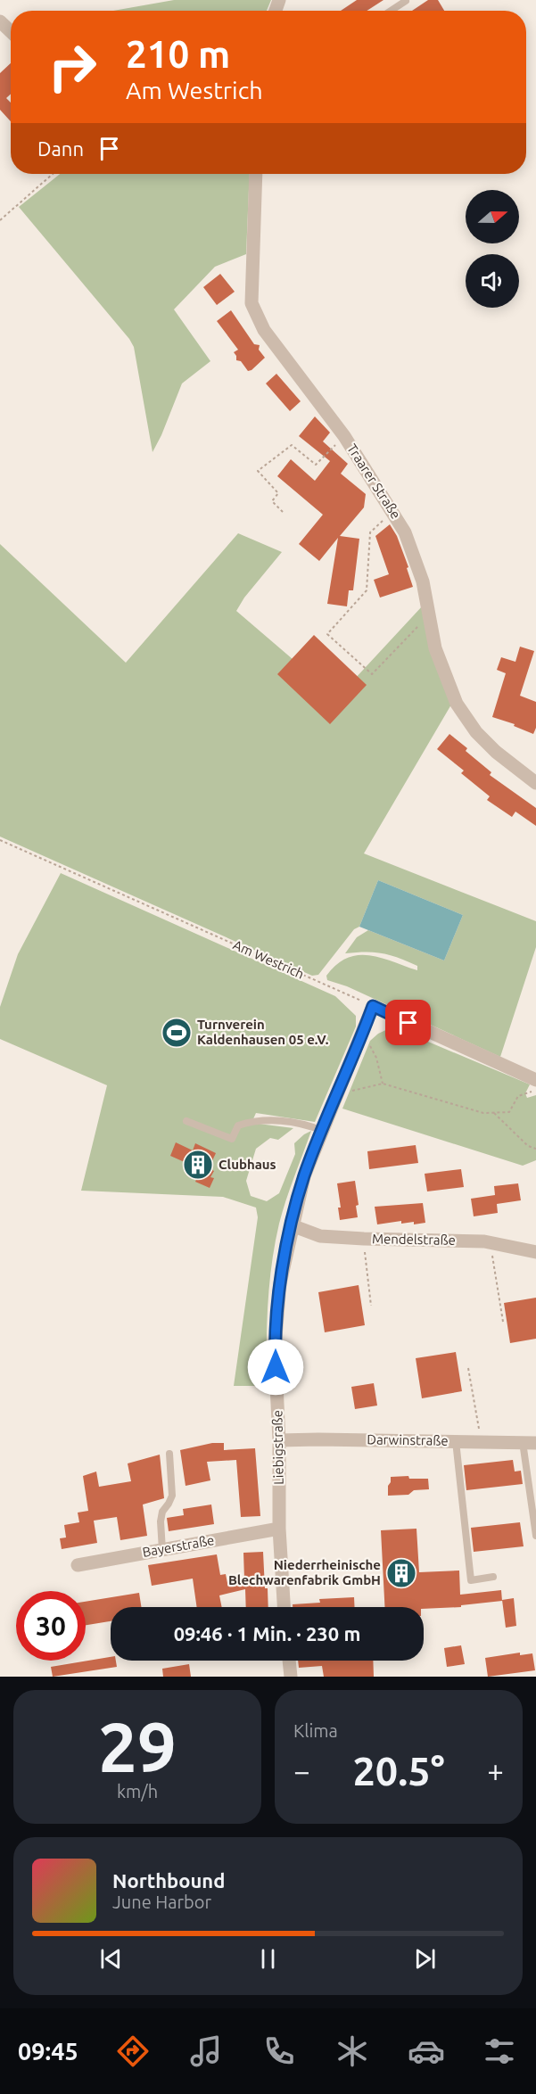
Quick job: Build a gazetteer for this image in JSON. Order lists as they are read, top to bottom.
{
  "streets": {
    "street": [
      "Traarer Straße",
      "Mendelstraße",
      "Darwinstraße",
      "Liebigstraße",
      "Bayerstraße"
    ],
    "path": ["Am Westrich"]
  },
  "crossings": [
    ["Am Westrich", "Liebigstraße"],
    ["Mendelstraße", "Liebigstraße"],
    ["Darwinstraße", "Liebigstraße"],
    ["Liebigstraße", "Bayerstraße"]
  ],
  "places": {
    "sports": ["Turnverein Kaldenhausen 05 e.V."],
    "building": ["Clubhaus", "Niederrheinische Blechwarenfabrik GmbH"]
  },
  "north": "right",
  "page": {
    "turn": ["210 m", "Am Westrich"],
    "then": "Dann",
    "limit": "30",
    "trip": "09:46 · 1 Min. · 230 m",
    "tile": [
      ["29", "km/h"],
      "Klima"
    ],
    "heat": ["−", "20.5°", "+"],
    "song": ["Northbound", "June Harbor"],
    "tabs": "09:45"
  }
}
